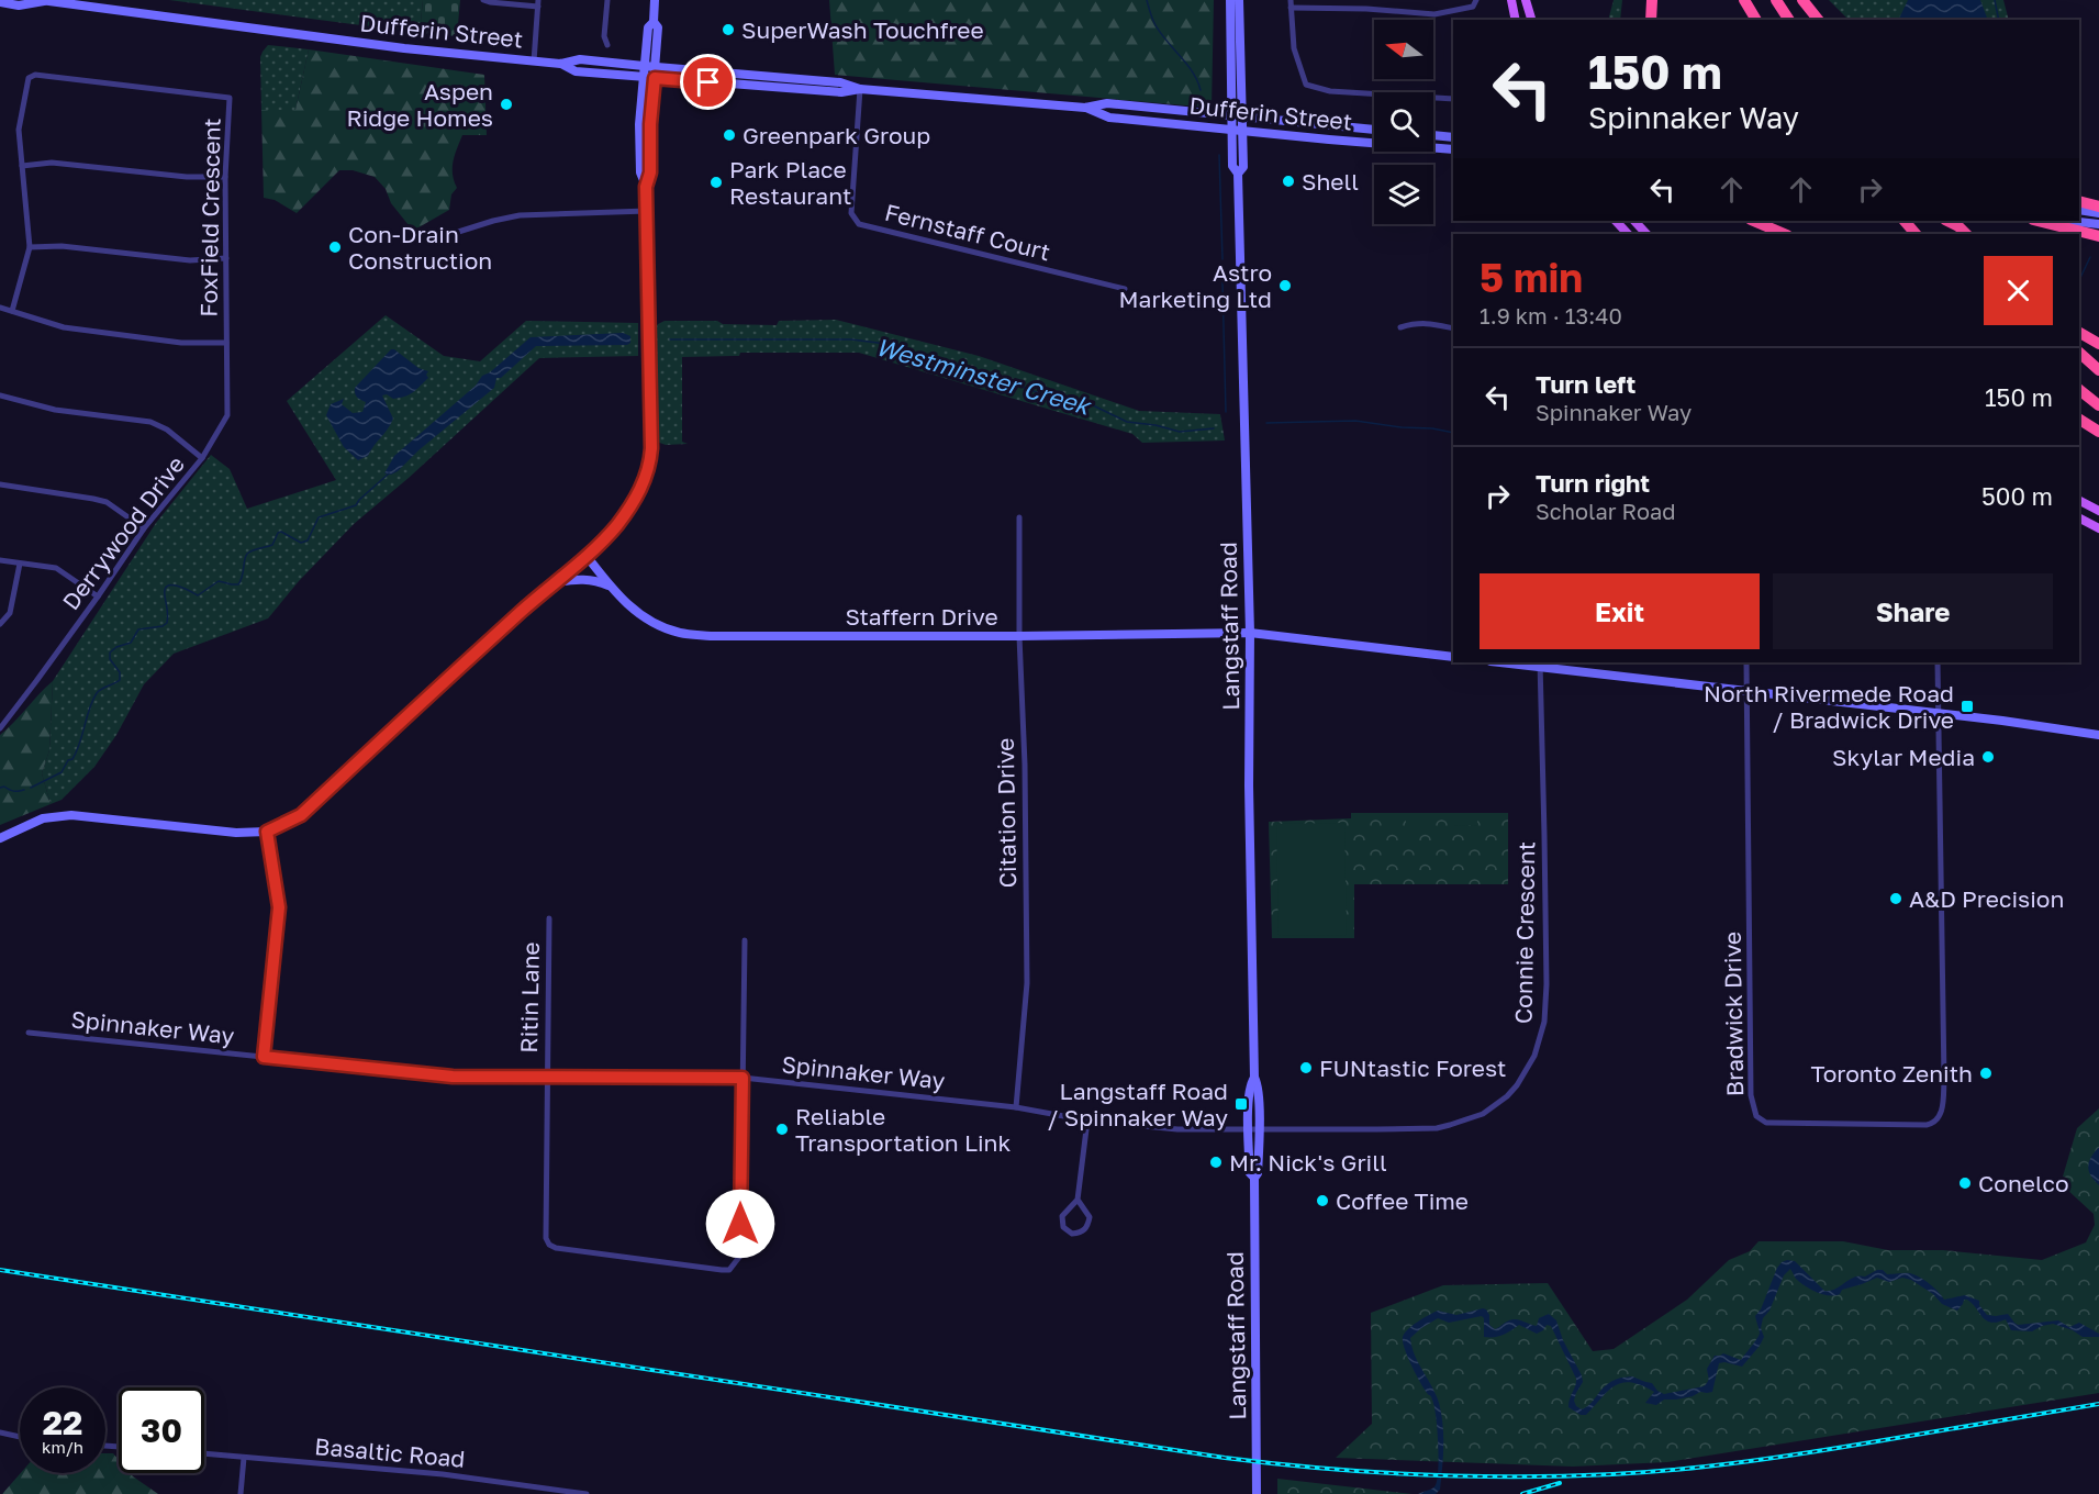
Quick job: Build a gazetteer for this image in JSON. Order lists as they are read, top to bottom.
{
  "streets": {
    "main road": ["Dufferin Street", "Staffern Drive", "Langstaff Road"],
    "street": [
      "FoxField Crescent",
      "Fernstaff Court",
      "Derrywood Drive",
      "Citation Drive",
      "Connie Crescent",
      "Ritin Lane",
      "Bradwick Drive",
      "Spinnaker Way",
      "Basaltic Road"
    ]
  },
  "crossings": [
    ["Dufferin Street", "Fernstaff Court"],
    ["Dufferin Street", "Langstaff Road"],
    ["FoxField Crescent", "Derrywood Drive"],
    ["Staffern Drive", "Langstaff Road"],
    ["Staffern Drive", "Citation Drive"],
    ["Langstaff Road", "Connie Crescent"],
    ["Langstaff Road", "Spinnaker Way"],
    ["Citation Drive", "Spinnaker Way"],
    ["Connie Crescent", "Spinnaker Way"],
    ["Ritin Lane", "Spinnaker Way"]
  ],
  "water": ["Westminster Creek"],
  "places": {
    "other": [
      "SuperWash Touchfree",
      "Aspen Ridge Homes",
      "Greenpark Group",
      "Shell",
      "Park Place Restaurant",
      "Con-Drain Construction",
      "Astro Marketing Ltd",
      "Skylar Media",
      "A&D Precision",
      "FUNtastic Forest",
      "Toronto Zenith",
      "Reliable Transportation Link",
      "Mr. Nick's Grill",
      "Conelco",
      "Coffee Time"
    ],
    "transit": ["North Rivermede Road / Bradwick Drive", "Langstaff Road / Spinnaker Way"]
  },
  "north": "left",
  "page": {
    "turn": ["150 m", "Spinnaker Way"],
    "heading": ["5 min", "1.9 km · 13:40"],
    "list": [
      {
        "name": "Turn left",
        "note": "Spinnaker Way",
        "value": "150 m"
      },
      {
        "name": "Turn right",
        "note": "Scholar Road",
        "value": "500 m"
      }
    ],
    "buttons": ["Exit", "Share"],
    "speed": "22 km/h",
    "limit": "30"
  }
}
